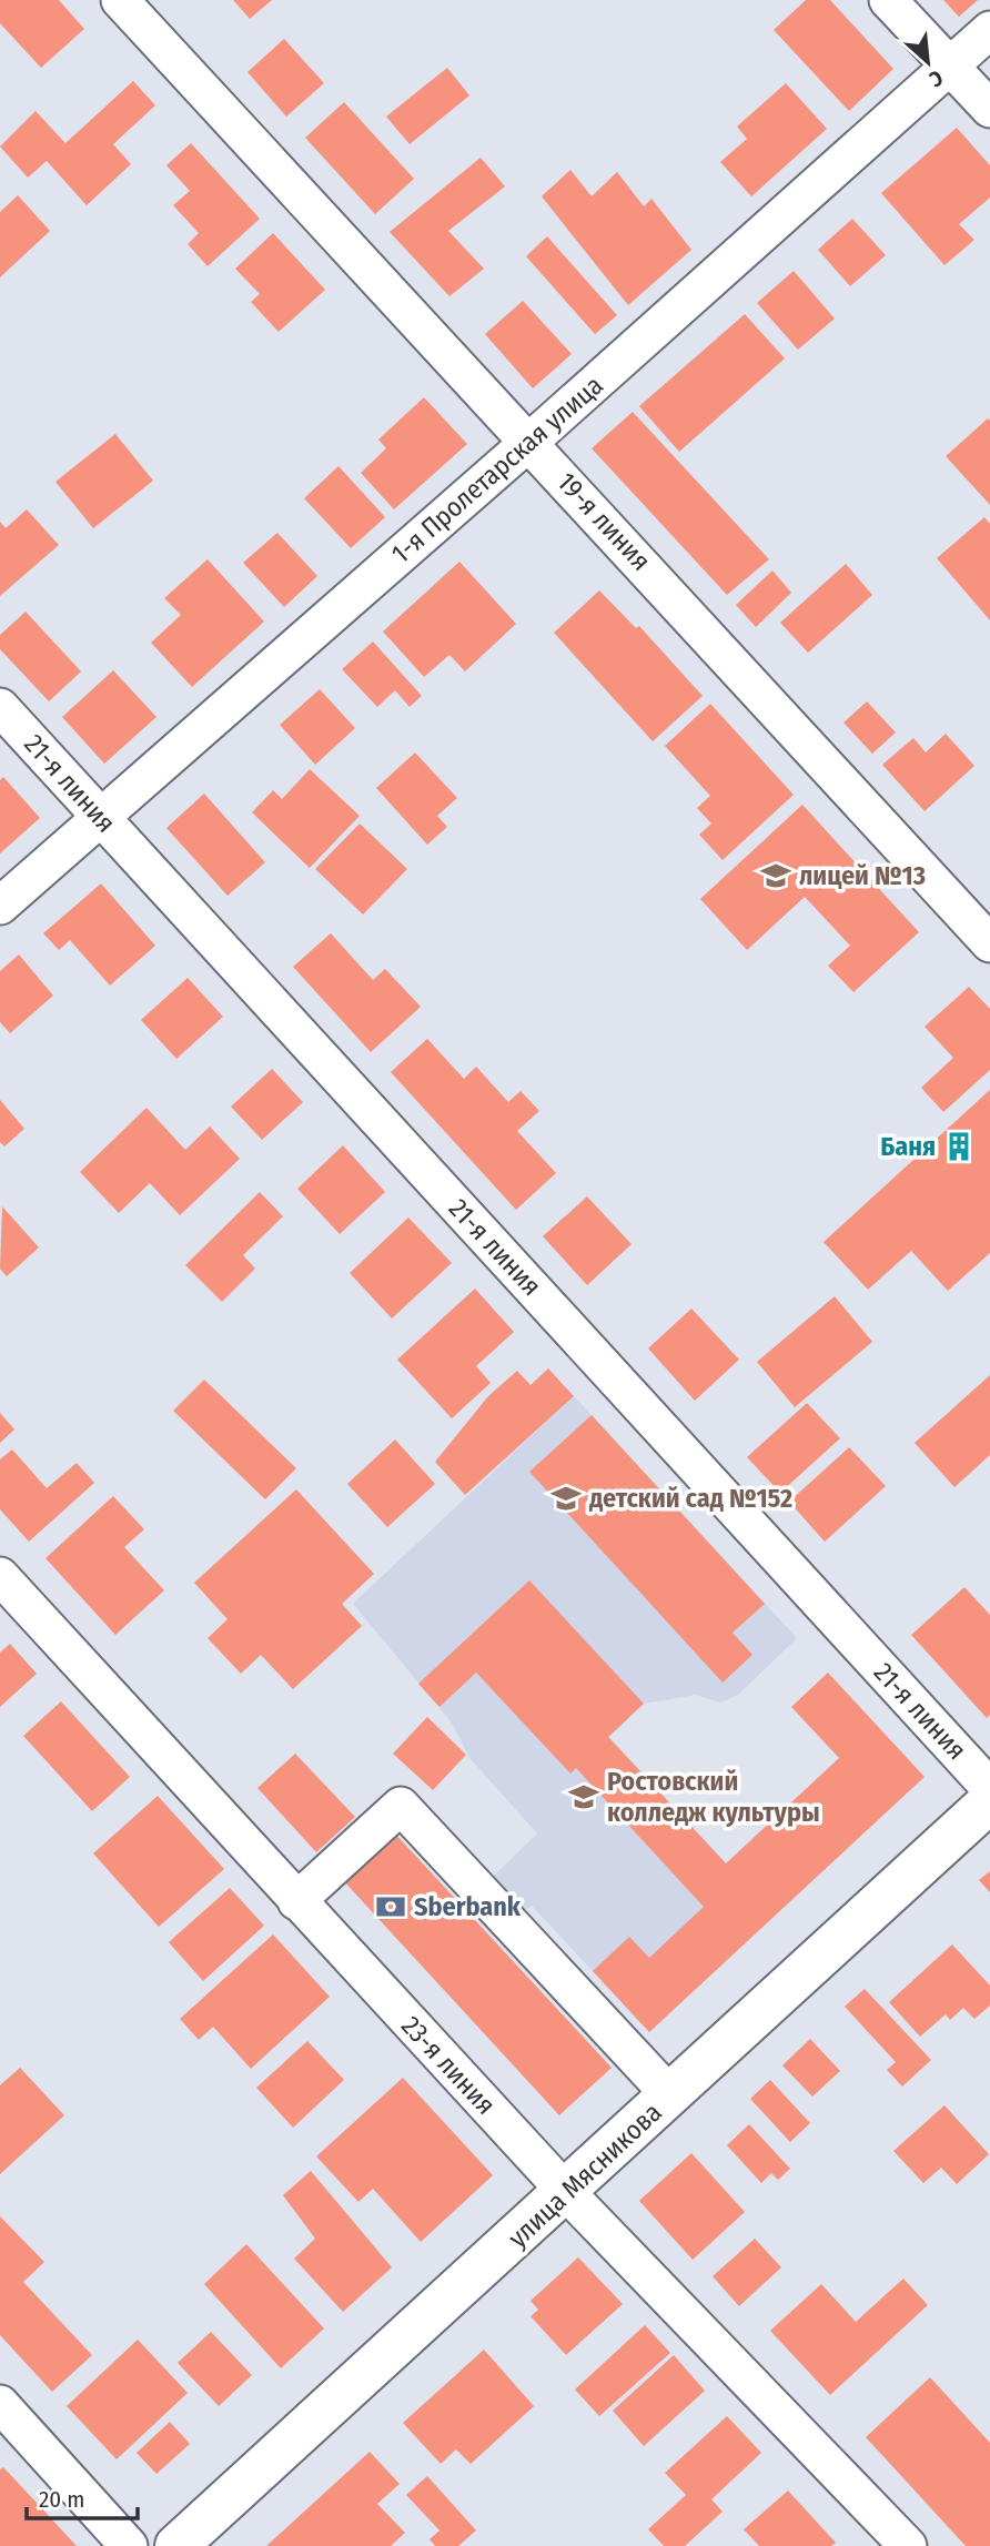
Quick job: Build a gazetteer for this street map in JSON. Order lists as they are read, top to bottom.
{
  "streets": {
    "main road": ["улица Мясникова"],
    "street": [
      "1-я Пролетарская улица",
      "19-я линия",
      "21-я линия",
      "23-я линия"
    ]
  },
  "crossings": [
    ["1-я Пролетарская улица", "19-я линия"],
    ["1-я Пролетарская улица", "21-я линия"],
    ["23-я линия", "улица Мясникова"]
  ],
  "places": {
    "school or university": ["лицей №13", "детский сад №152", "Ростовский колледж культуры"],
    "building": ["Баня"],
    "bank": ["Sberbank"]
  },
  "scale_bar": "20 m",
  "north": "bottom right"
}
